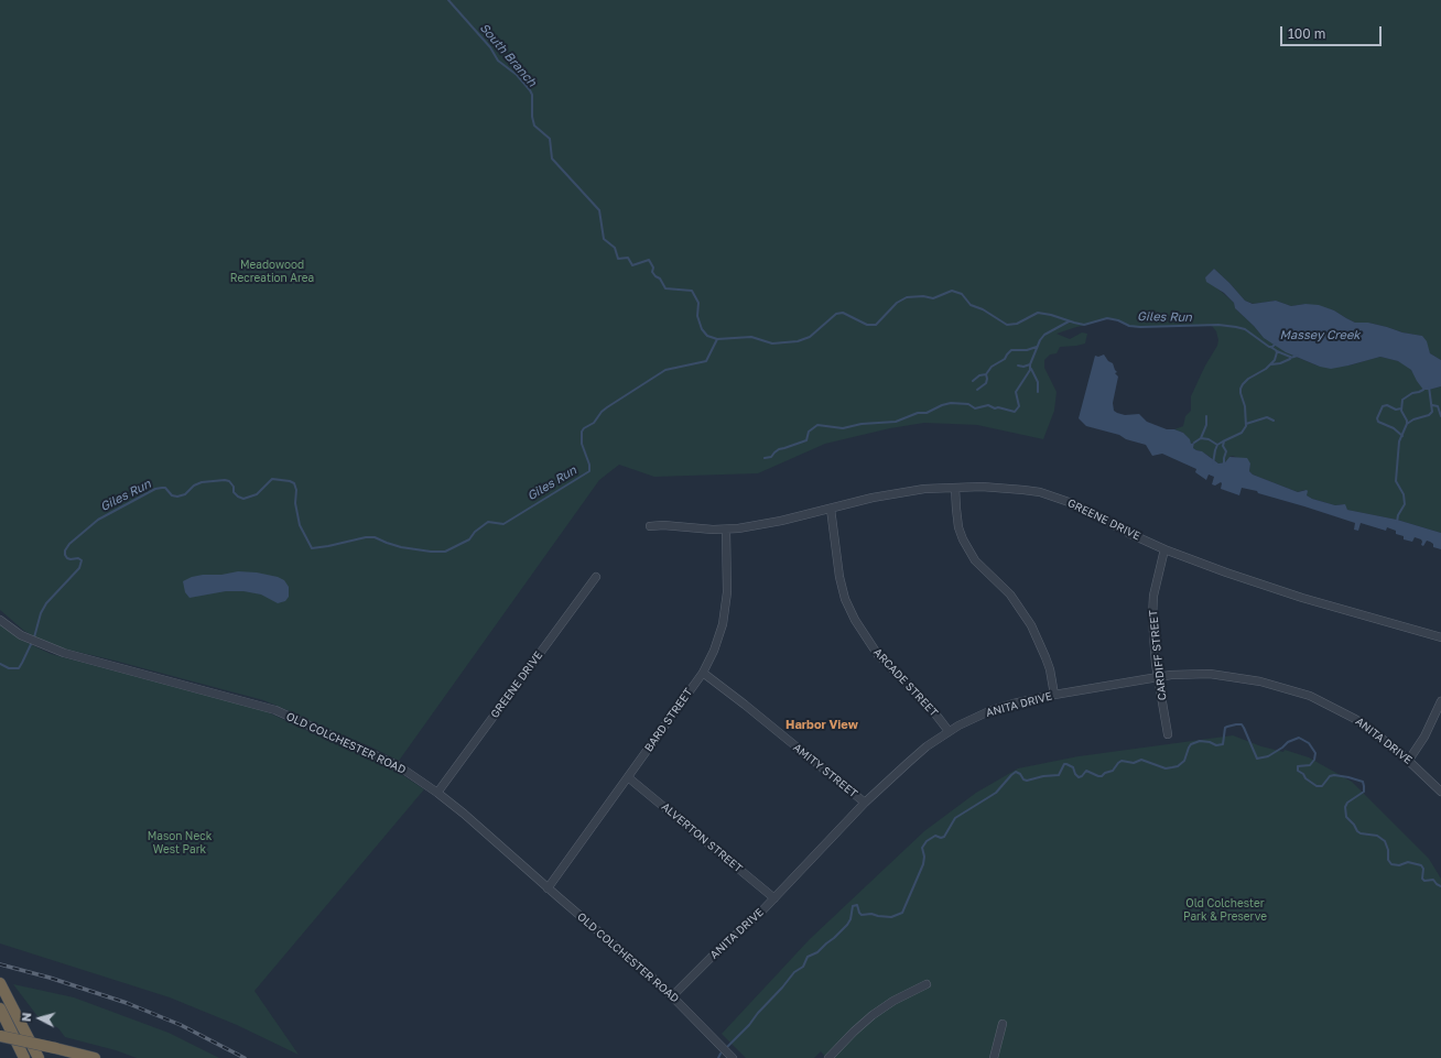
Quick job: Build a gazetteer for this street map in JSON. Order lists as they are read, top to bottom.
{
  "streets": {
    "street": [
      "GREENE DRIVE",
      "CARDIFF STREET",
      "ARCADE STREET",
      "ANITA DRIVE",
      "BARD STREET",
      "OLD COLCHESTER ROAD",
      "AMITY STREET",
      "ALVERTON STREET"
    ]
  },
  "crossings": [
    ["GREENE DRIVE", "CARDIFF STREET"],
    ["GREENE DRIVE", "ARCADE STREET"],
    ["GREENE DRIVE", "BARD STREET"],
    ["GREENE DRIVE", "OLD COLCHESTER ROAD"],
    ["CARDIFF STREET", "ANITA DRIVE"],
    ["ARCADE STREET", "ANITA DRIVE"],
    ["ANITA DRIVE", "OLD COLCHESTER ROAD"],
    ["ANITA DRIVE", "AMITY STREET"],
    ["ANITA DRIVE", "ALVERTON STREET"],
    ["BARD STREET", "OLD COLCHESTER ROAD"],
    ["BARD STREET", "AMITY STREET"],
    ["BARD STREET", "ALVERTON STREET"]
  ],
  "districts": ["Harbor View"],
  "water": ["South Branch", "Giles Run", "Massey Creek"],
  "parks": ["Meadowood Recreation Area", "Mason Neck West Park", "Old Colchester Park & Preserve"],
  "scale_bar": "100 m",
  "north": "left"
}
